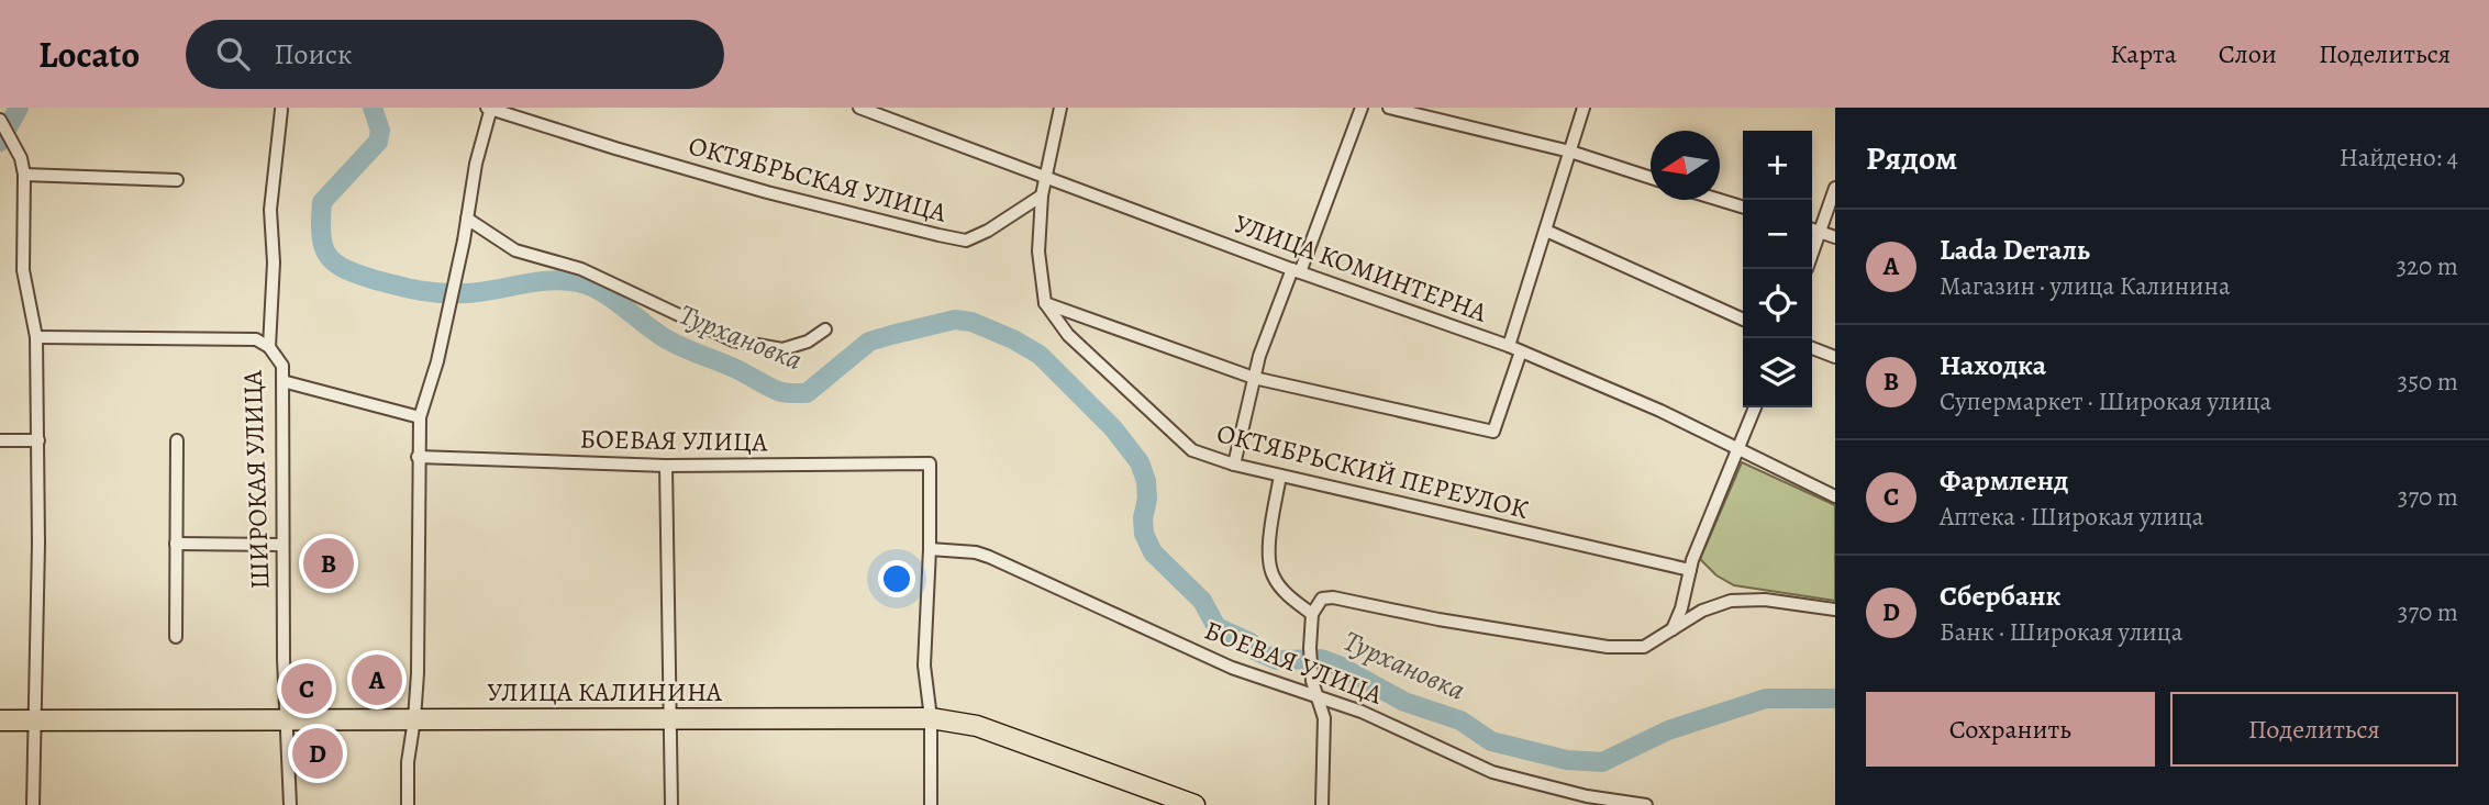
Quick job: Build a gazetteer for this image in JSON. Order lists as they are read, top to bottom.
{
  "streets": {
    "main road": ["УЛИЦА КАЛИНИНА"],
    "street": [
      "ОКТЯБРЬСКАЯ УЛИЦА",
      "УЛИЦА КОМИНТЕРНА",
      "БОЕВАЯ УЛИЦА",
      "ОКТЯБРЬСКИЙ ПЕРЕУЛОК",
      "ШИРОКАЯ УЛИЦА"
    ]
  },
  "crossings": [
    ["ОКТЯБРЬСКАЯ УЛИЦА", "ОКТЯБРЬСКИЙ ПЕРЕУЛОК"],
    ["УЛИЦА КОМИНТЕРНА", "ОКТЯБРЬСКИЙ ПЕРЕУЛОК"],
    ["ШИРОКАЯ УЛИЦА", "УЛИЦА КАЛИНИНА"]
  ],
  "water": ["Турхановка"],
  "north": "left",
  "page": {
    "header": "Locato",
    "search": "Поиск",
    "nav": ["Карта", "Слои", "Поделиться"],
    "heading": ["Рядом", "Найдено: 4"],
    "map_buttons": ["+", "−"],
    "list": [
      {
        "mark": "A",
        "name": "Lada Dеталь",
        "note": "Магазин · улица Калинина",
        "value": "320 m"
      },
      {
        "mark": "B",
        "name": "Находка",
        "note": "Супермаркет · Широкая улица",
        "value": "350 m"
      },
      {
        "mark": "C",
        "name": "Фармленд",
        "note": "Аптека · Широкая улица",
        "value": "370 m"
      },
      {
        "mark": "D",
        "name": "Сбербанк",
        "note": "Банк · Широкая улица",
        "value": "370 m"
      }
    ],
    "pins": [
      "B",
      "A",
      "C",
      "D"
    ],
    "buttons": ["Сохранить", "Поделиться"]
  }
}
